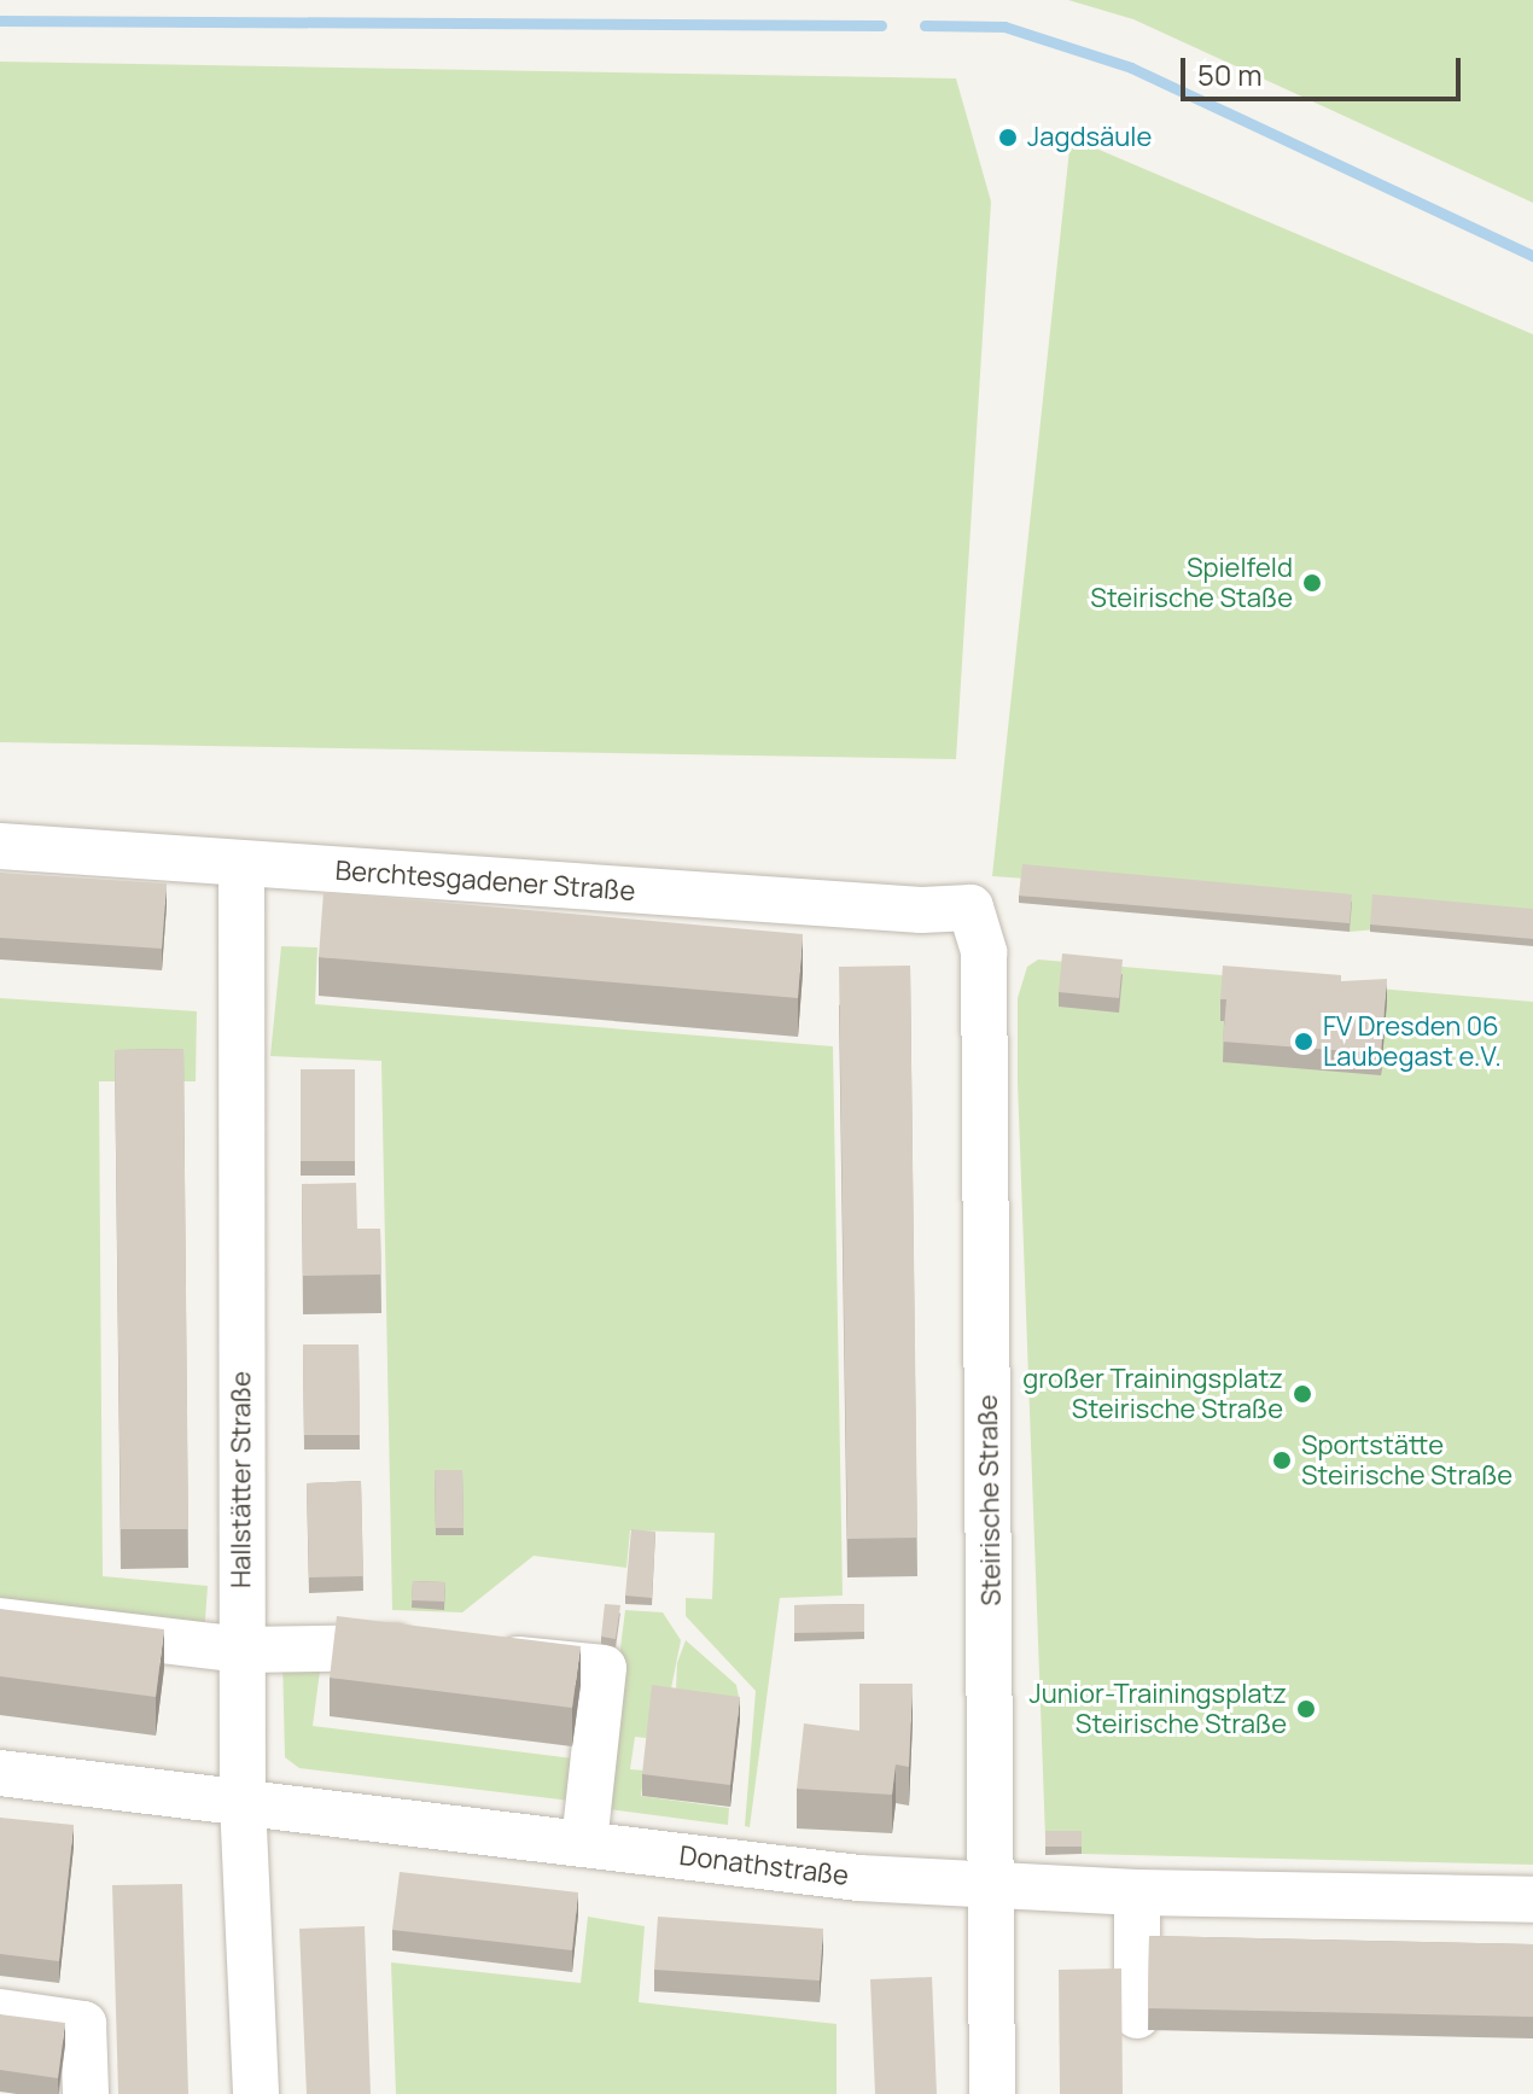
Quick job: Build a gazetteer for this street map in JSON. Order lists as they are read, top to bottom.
{
  "streets": {
    "street": [
      "Berchtesgadener Straße",
      "Hallstätter Straße",
      "Steirische Straße",
      "Donathstraße"
    ]
  },
  "crossings": [
    ["Berchtesgadener Straße", "Hallstätter Straße"],
    ["Berchtesgadener Straße", "Steirische Straße"],
    ["Hallstätter Straße", "Donathstraße"],
    ["Steirische Straße", "Donathstraße"]
  ],
  "places": [
    "Jagdsäule",
    "Spielfeld Steirische Staße",
    "FV Dresden 06 Laubegast e.V.",
    "großer Trainingsplatz Steirische Straße",
    "Sportstätte Steirische Straße",
    "Junior-Trainingsplatz Steirische Straße"
  ],
  "scale_bar": "50 m"
}
